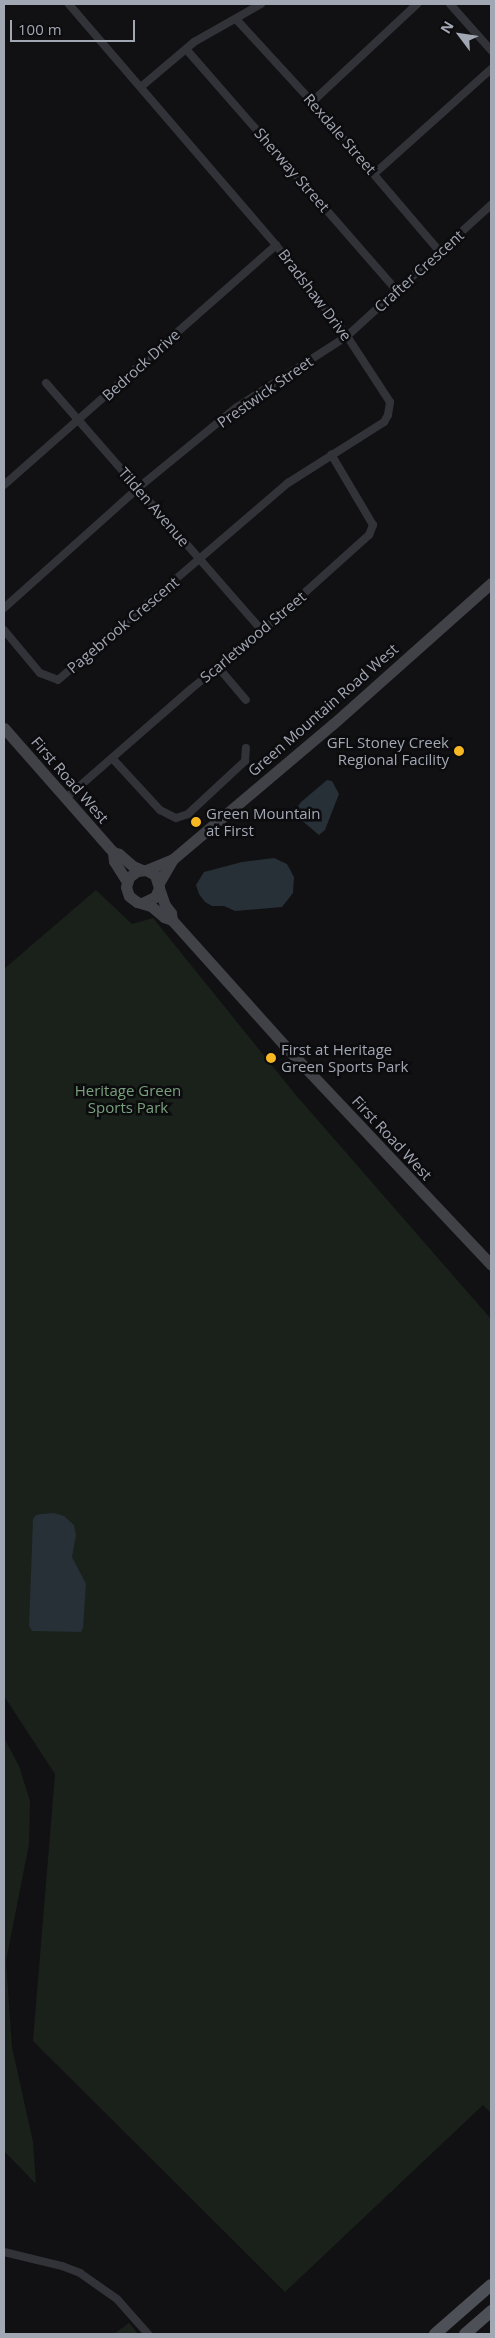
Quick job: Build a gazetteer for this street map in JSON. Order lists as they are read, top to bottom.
{
  "streets": {
    "street": [
      "Rexdale Street",
      "Sherway Street",
      "Crafter Crescent",
      "Bradshaw Drive",
      "Bedrock Drive",
      "Prestwick Street",
      "Tilden Avenue",
      "Pagebrook Crescent",
      "Scarletwood Street",
      "Green Mountain Road West",
      "First Road West"
    ]
  },
  "crossings": [
    ["Rexdale Street", "Crafter Crescent"],
    ["Sherway Street", "Crafter Crescent"],
    ["Crafter Crescent", "Bradshaw Drive"],
    ["Crafter Crescent", "Prestwick Street"],
    ["Bradshaw Drive", "Bedrock Drive"],
    ["Bradshaw Drive", "Prestwick Street"],
    ["Bradshaw Drive", "Tilden Avenue"],
    ["Bradshaw Drive", "Pagebrook Crescent"],
    ["Bradshaw Drive", "Scarletwood Street"],
    ["Bedrock Drive", "Tilden Avenue"],
    ["Prestwick Street", "Tilden Avenue"],
    ["Tilden Avenue", "Pagebrook Crescent"],
    ["Tilden Avenue", "Scarletwood Street"],
    ["Scarletwood Street", "First Road West"],
    ["Green Mountain Road West", "First Road West"]
  ],
  "parks": ["Heritage Green Sports Park"],
  "places": ["GFL Stoney Creek Regional Facility", "Green Mountain at First", "First at Heritage Green Sports Park"],
  "scale_bar": "100 m",
  "north": "top left"
}
